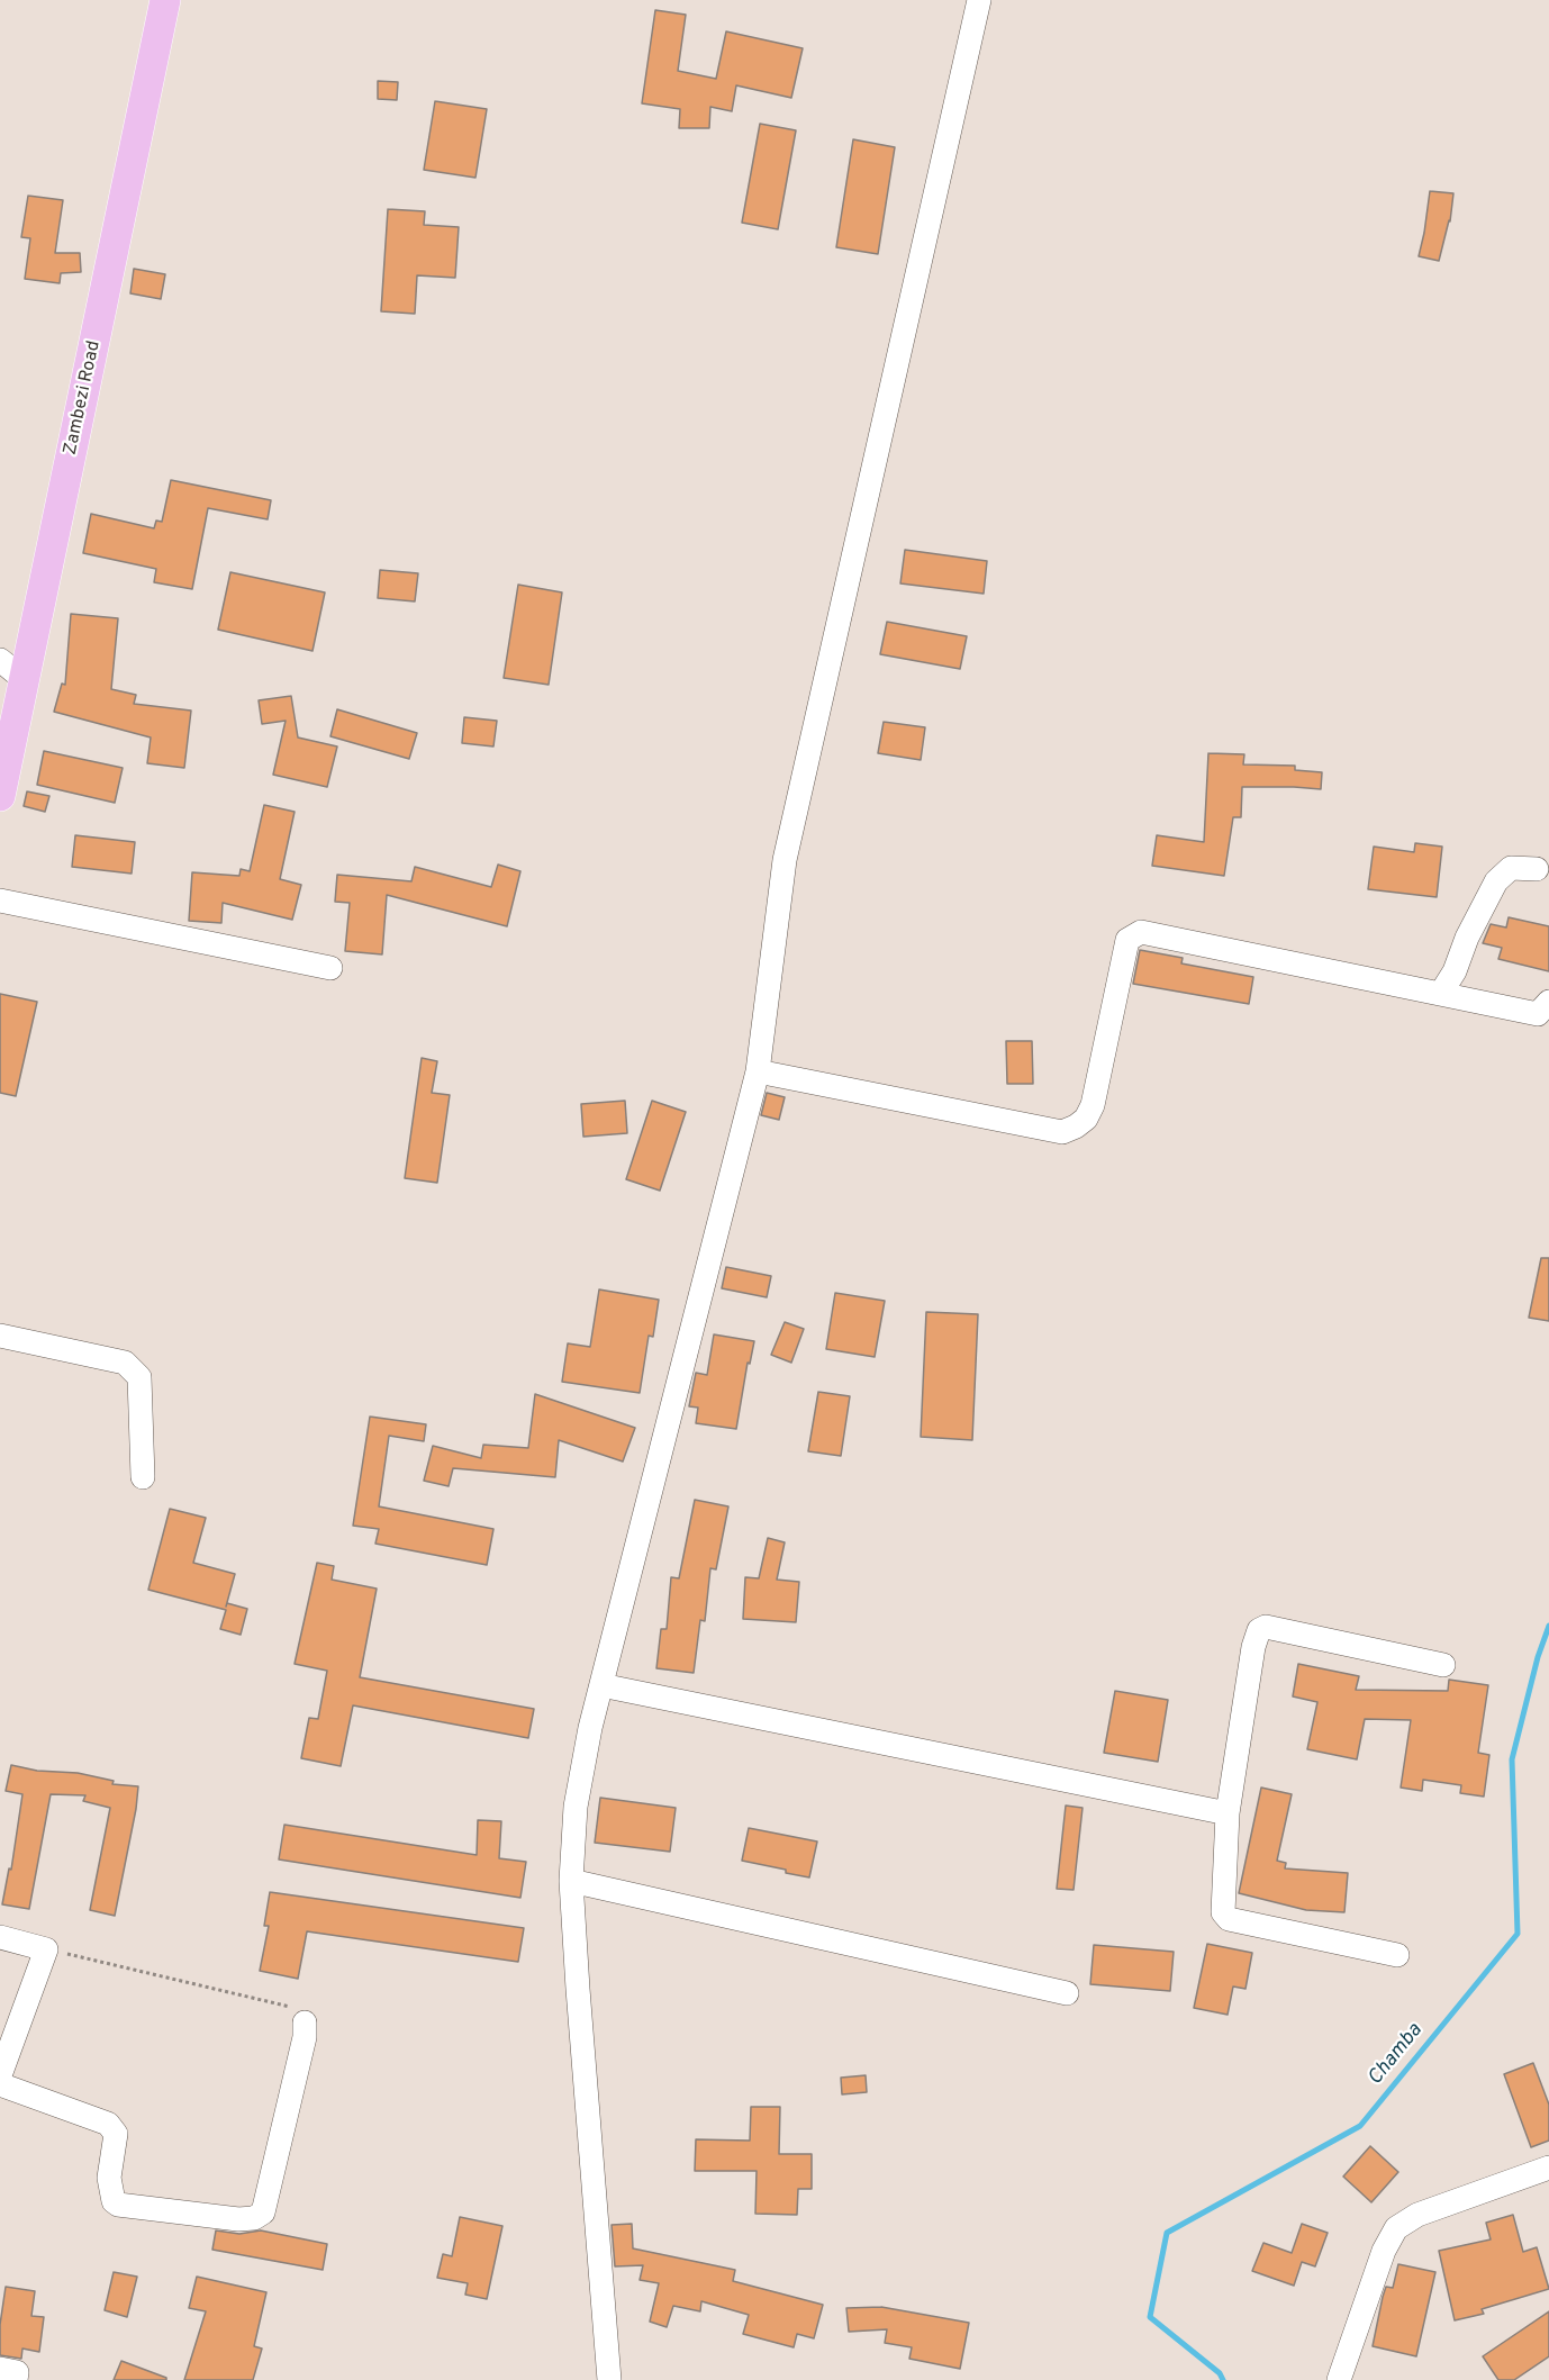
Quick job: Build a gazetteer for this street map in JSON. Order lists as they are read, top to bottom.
{
  "streets": {
    "main road": ["Zambezi Road"]
  },
  "water": ["Chamba"]
}
